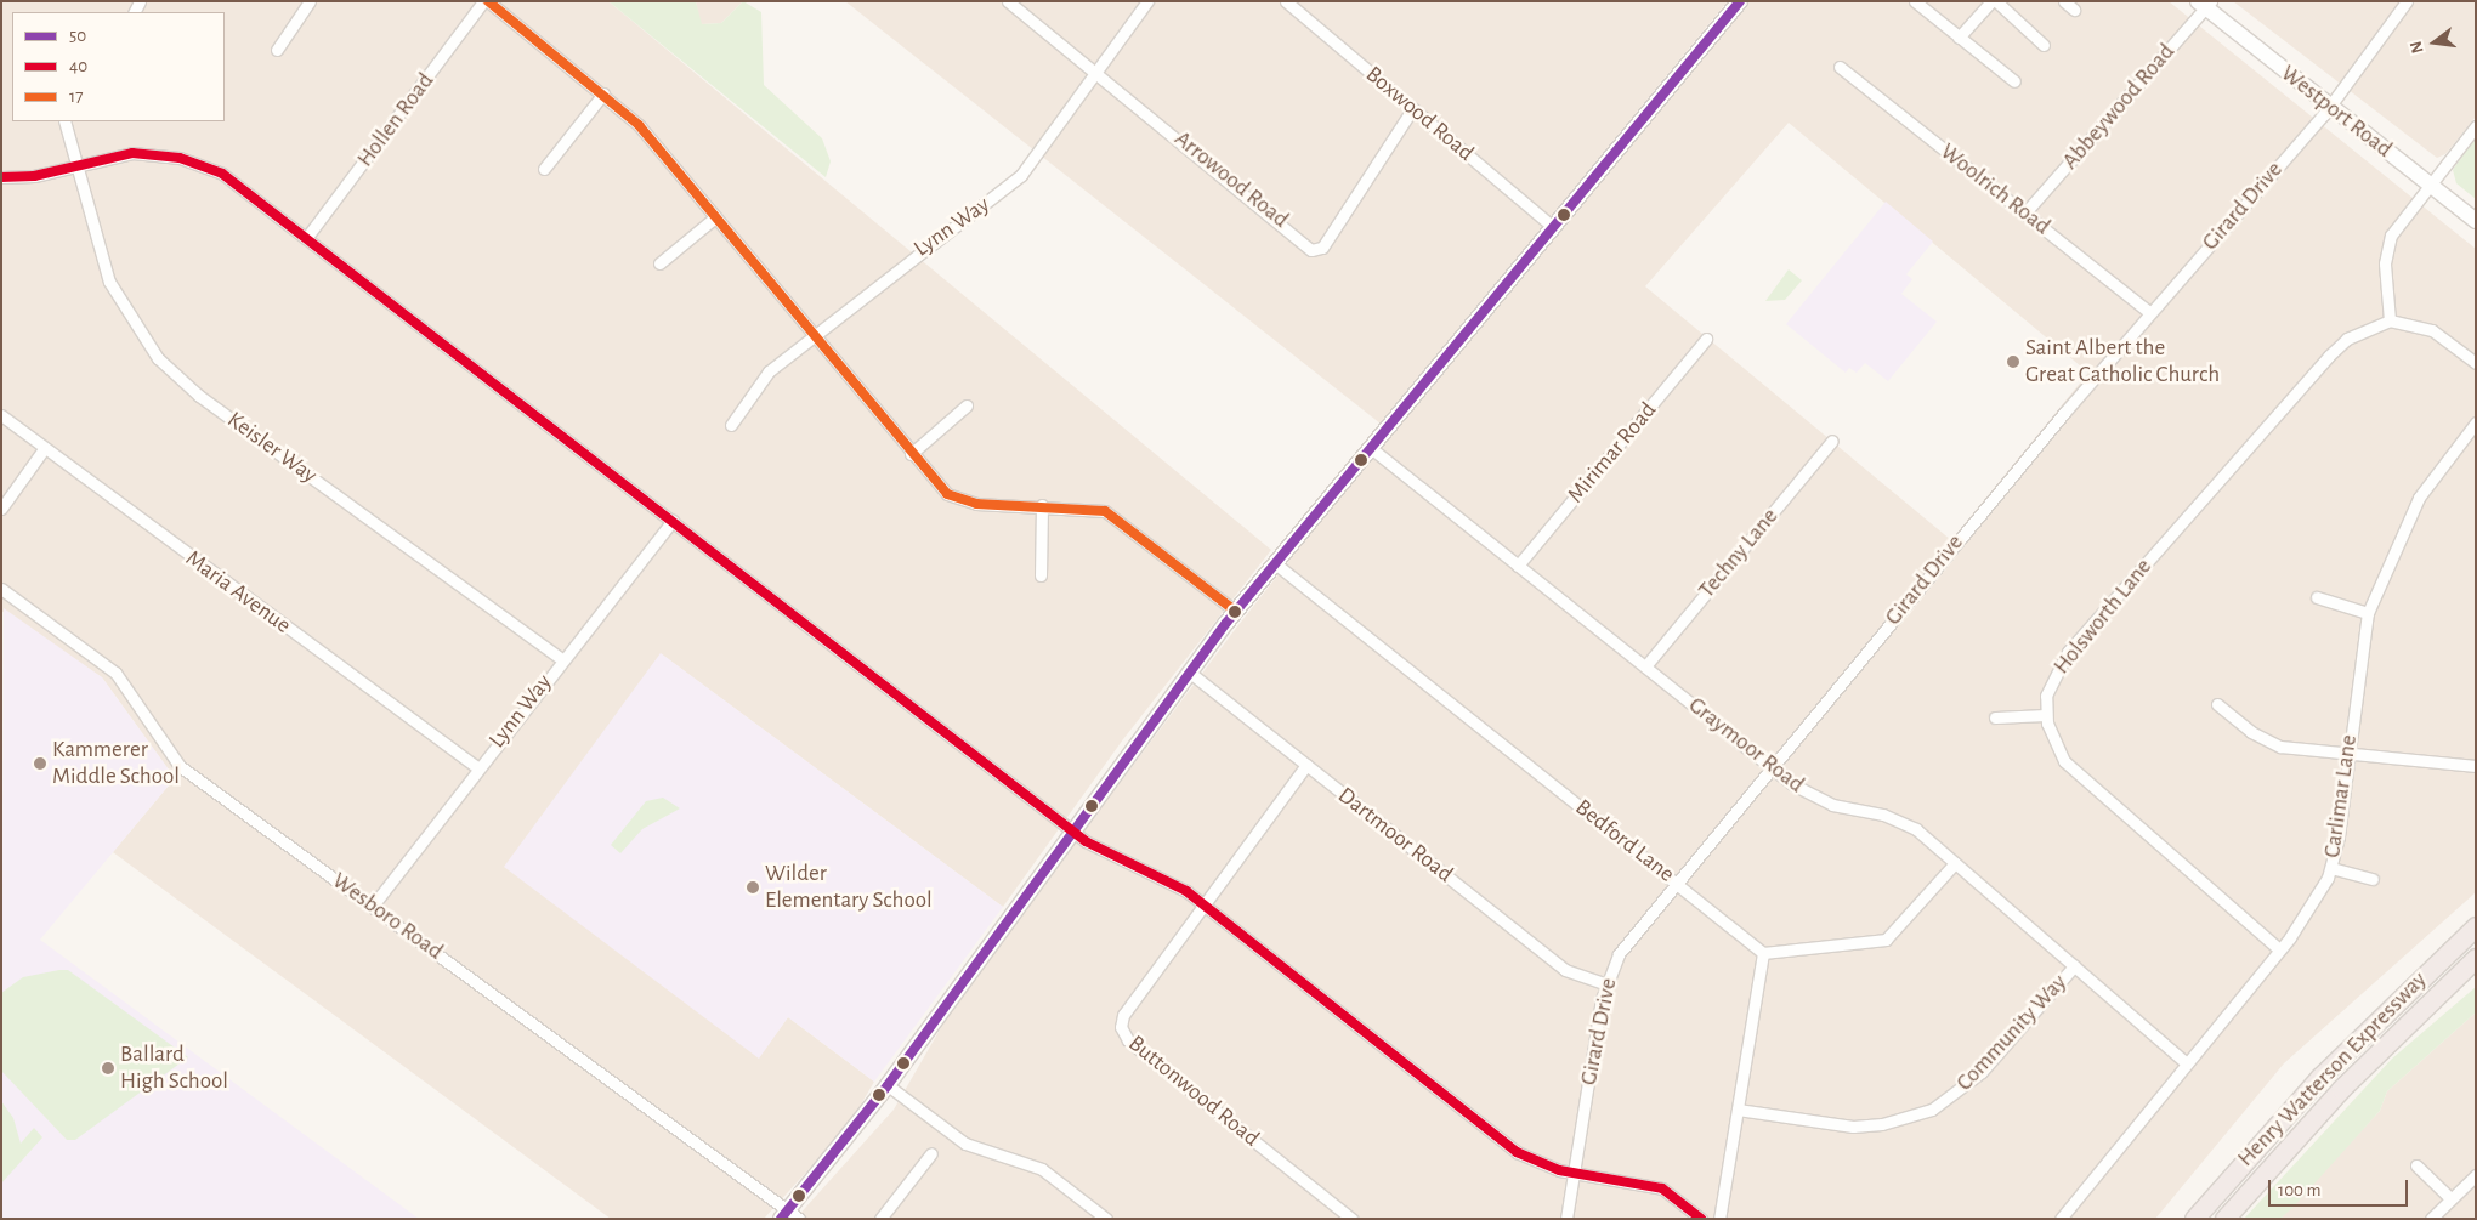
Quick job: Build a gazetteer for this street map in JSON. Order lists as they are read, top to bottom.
{
  "streets": {
    "highway": ["Henry Watterson Expressway"],
    "main road": ["Westport Road"],
    "street": [
      "Abbeywood Road",
      "Boxwood Road",
      "Hollen Road",
      "Arrowood Road",
      "Woolrich Road",
      "Girard Drive",
      "Lynn Way",
      "Keisler Way",
      "Mirimar Road",
      "Techny Lane",
      "Maria Avenue",
      "Holsworth Lane",
      "Graymoor Road",
      "Carlimar Lane",
      "Dartmoor Road",
      "Bedford Lane",
      "Wesboro Road",
      "Community Way",
      "Buttonwood Road"
    ]
  },
  "crossings": [
    ["Abbeywood Road", "Westport Road"],
    ["Abbeywood Road", "Woolrich Road"],
    ["Westport Road", "Girard Drive"],
    ["Boxwood Road", "Arrowood Road"],
    ["Arrowood Road", "Lynn Way"],
    ["Woolrich Road", "Girard Drive"],
    ["Girard Drive", "Graymoor Road"],
    ["Girard Drive", "Dartmoor Road"],
    ["Girard Drive", "Bedford Lane"],
    ["Lynn Way", "Keisler Way"],
    ["Lynn Way", "Maria Avenue"],
    ["Lynn Way", "Wesboro Road"],
    ["Mirimar Road", "Graymoor Road"],
    ["Techny Lane", "Graymoor Road"],
    ["Graymoor Road", "Carlimar Lane"],
    ["Graymoor Road", "Community Way"],
    ["Dartmoor Road", "Buttonwood Road"]
  ],
  "places": [
    "Saint Albert the Great Catholic Church",
    "Kammerer Middle School",
    "Wilder Elementary School",
    "Ballard High School"
  ],
  "lines": ["transit line 50", "transit line 17", "transit line 40"],
  "legend": ["50", "40", "17"],
  "scale_bar": "100 m",
  "north": "left"
}
